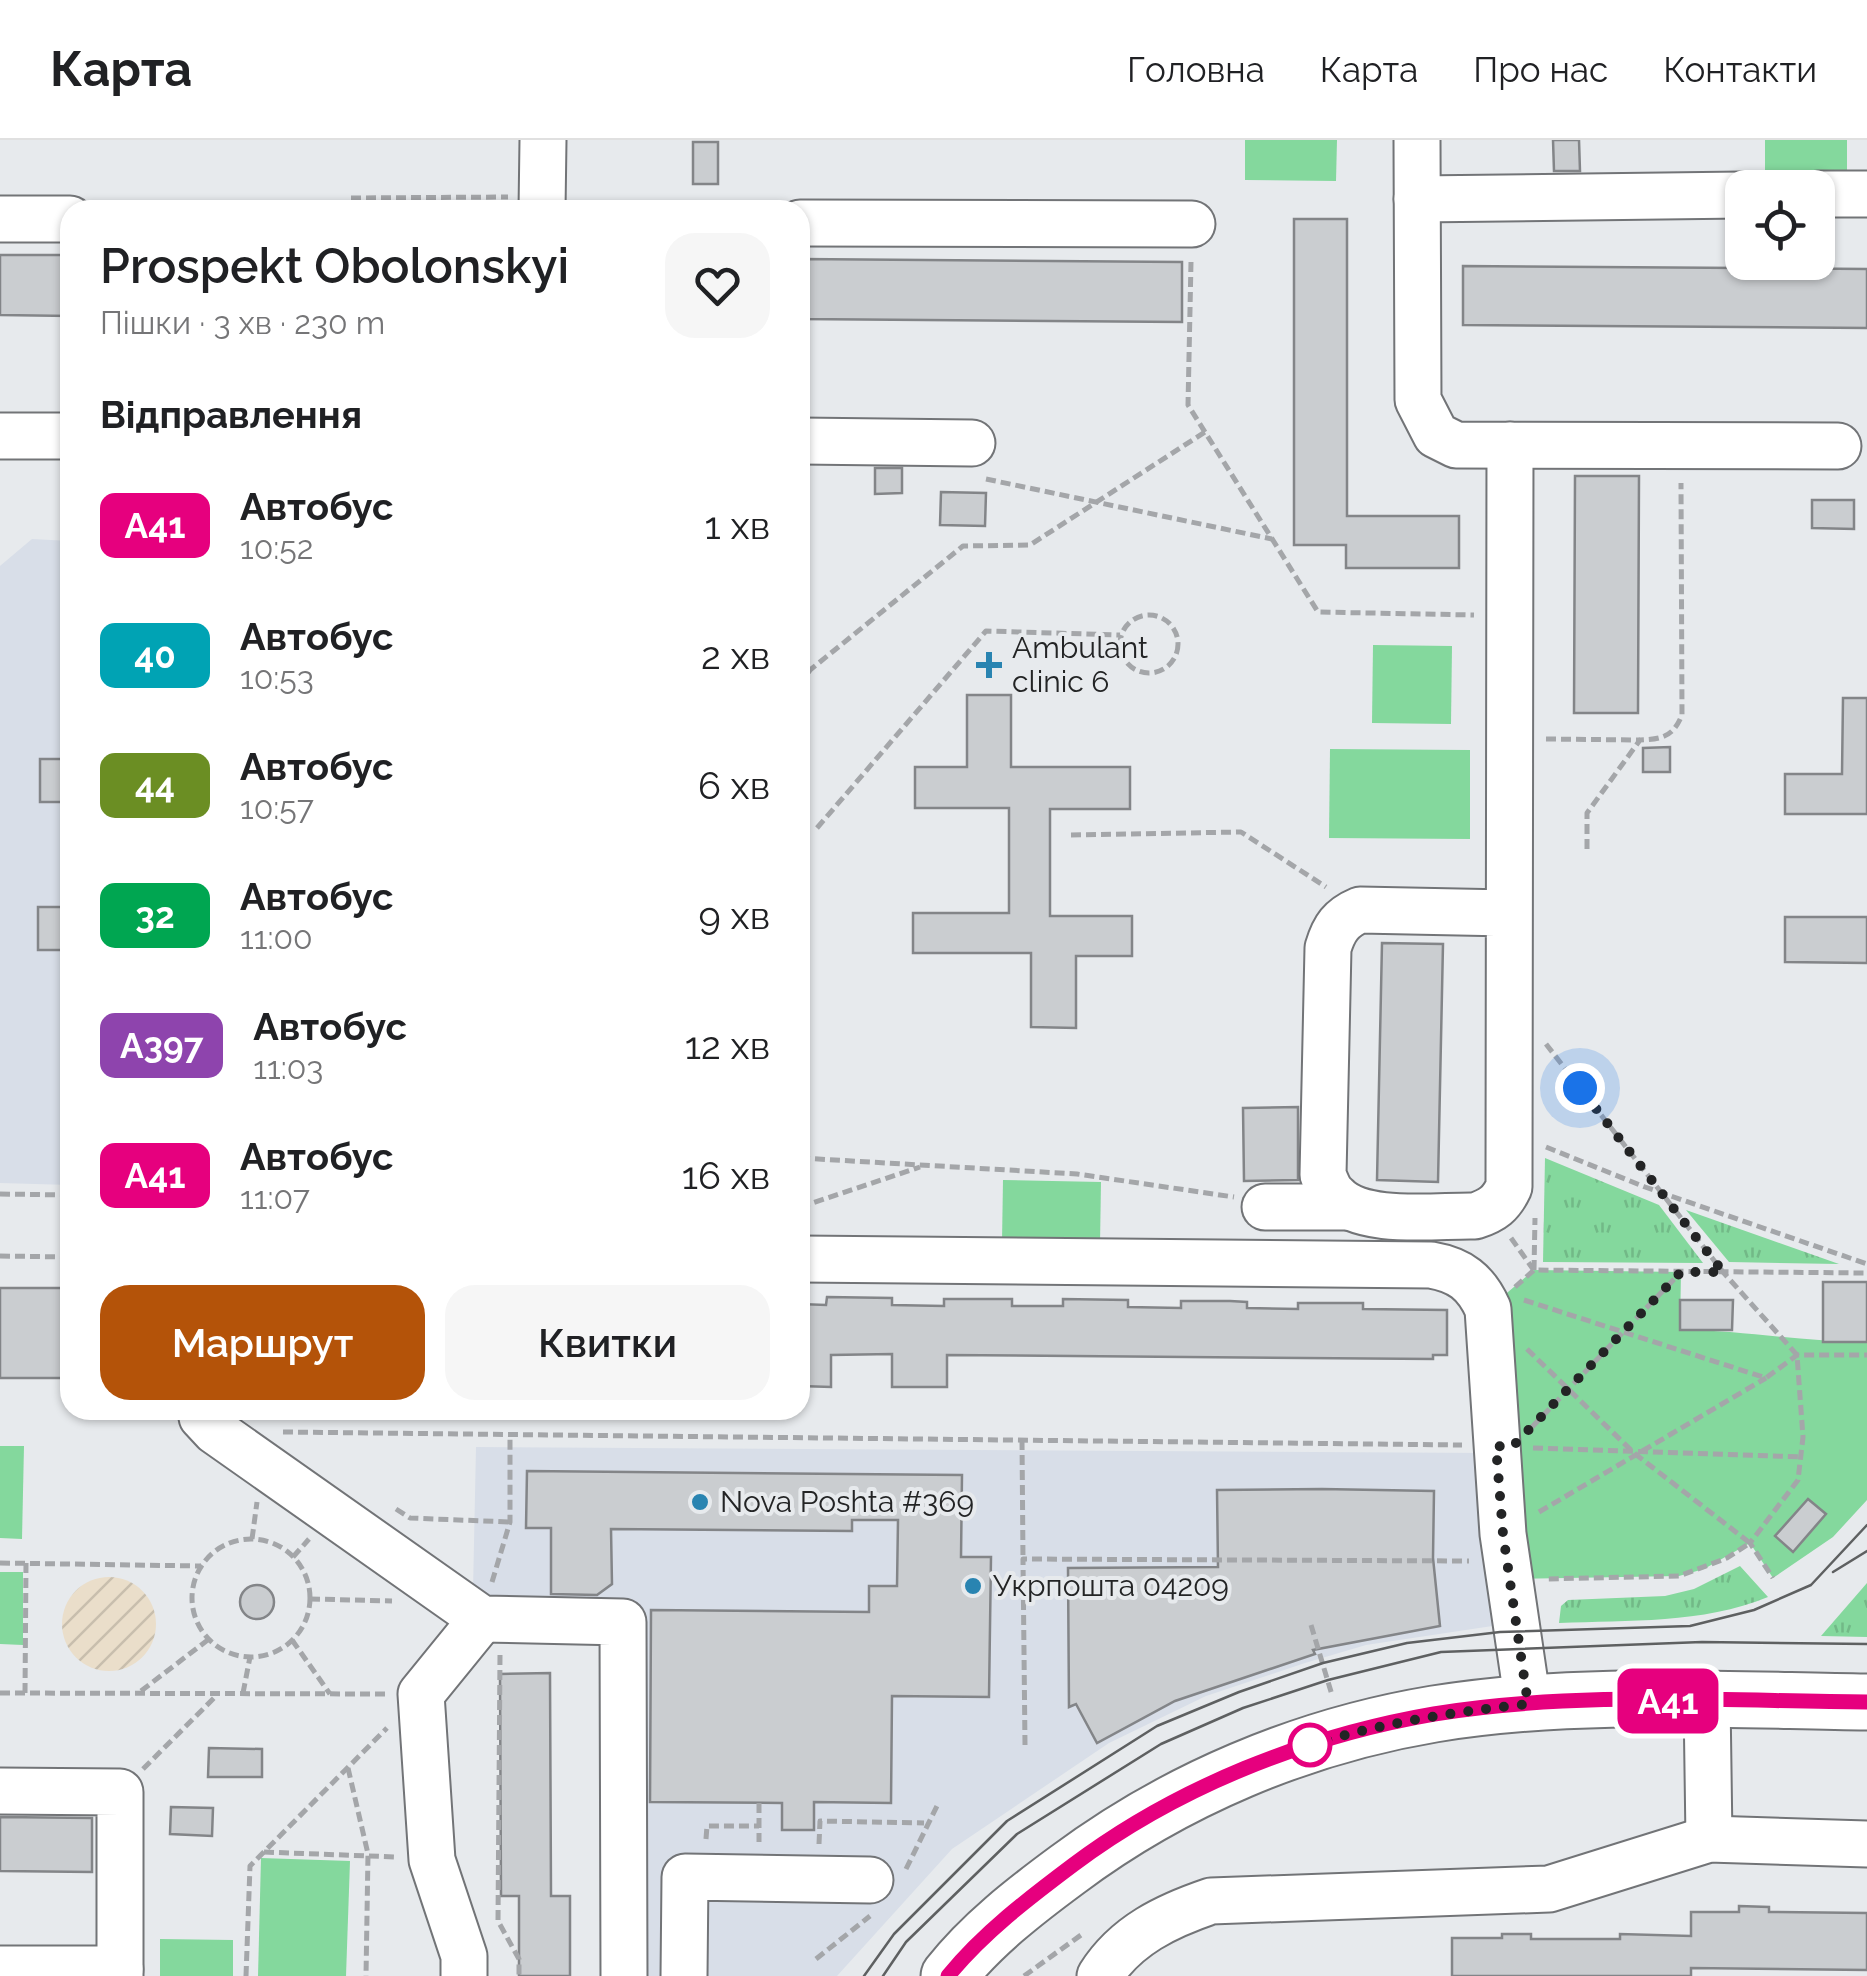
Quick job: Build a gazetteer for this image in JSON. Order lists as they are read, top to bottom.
{
  "places": {
    "health": ["Ambulant clinic 6"],
    "other": ["Nova Poshta #369", "Укрпошта 04209"]
  },
  "lines": ["bus line A41"],
  "page": {
    "header": "Карта",
    "nav": [
      "Головна",
      "Карта",
      "Про нас",
      "Контакти"
    ],
    "on_map": "A41",
    "heading": [
      ["Prospekt Obolonskyi", "Пішки · 3 хв · 230 m"],
      "Відправлення"
    ],
    "list": [
      {
        "mark": "A41",
        "name": "Автобус",
        "note": "10:52",
        "value": "1 хв"
      },
      {
        "mark": "40",
        "name": "Автобус",
        "note": "10:53",
        "value": "2 хв"
      },
      {
        "mark": "44",
        "name": "Автобус",
        "note": "10:57",
        "value": "6 хв"
      },
      {
        "mark": "32",
        "name": "Автобус",
        "note": "11:00",
        "value": "9 хв"
      },
      {
        "mark": "А397",
        "name": "Автобус",
        "note": "11:03",
        "value": "12 хв"
      },
      {
        "mark": "A41",
        "name": "Автобус",
        "note": "11:07",
        "value": "16 хв"
      }
    ],
    "buttons": ["Маршрут", "Квитки"]
  }
}
